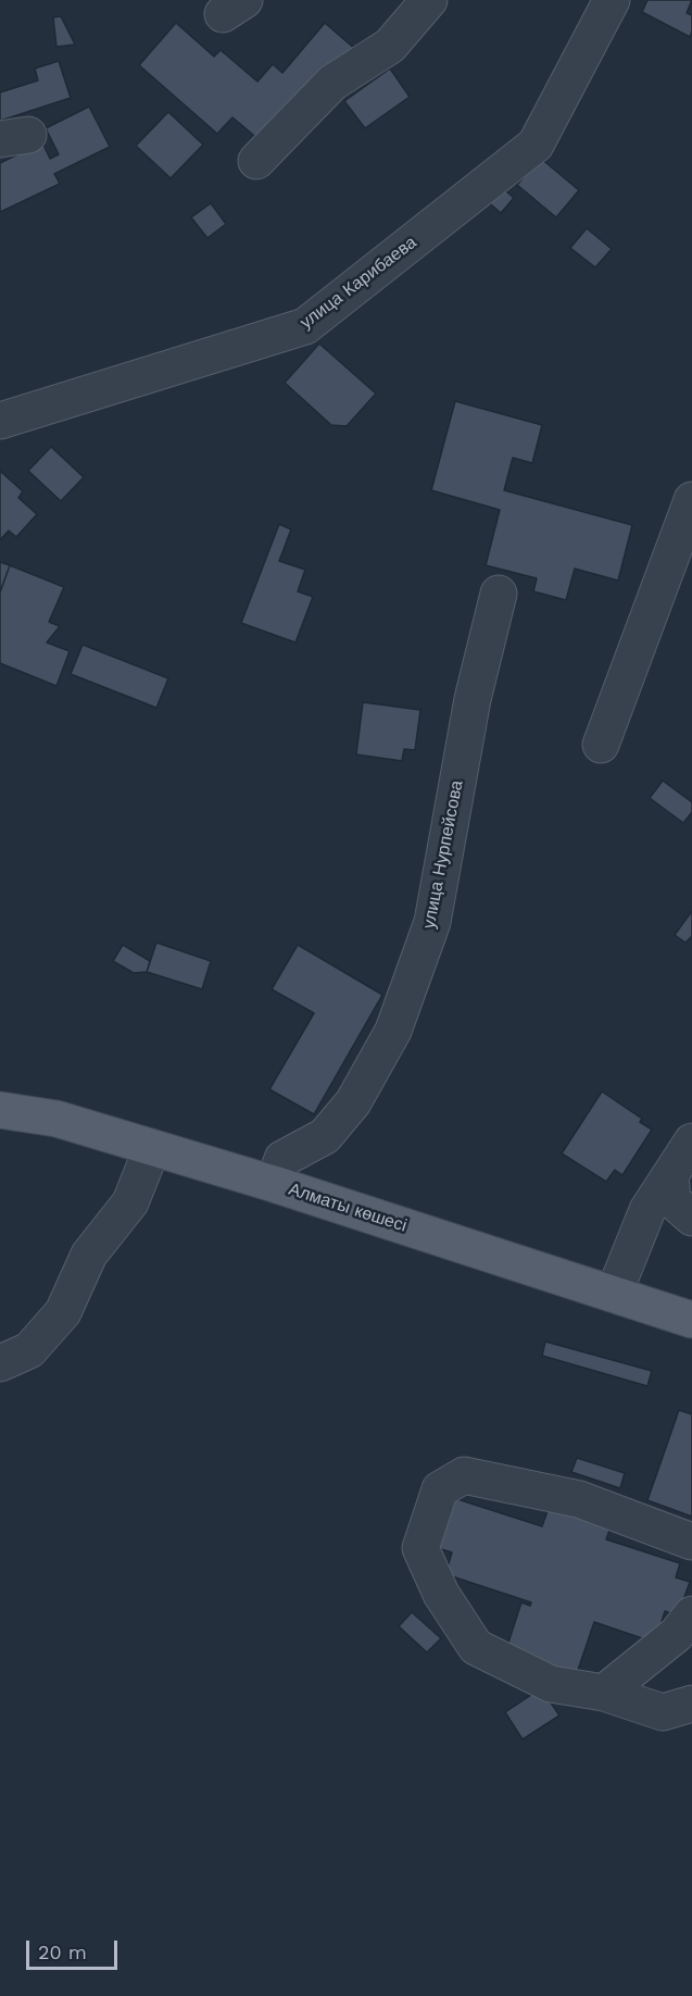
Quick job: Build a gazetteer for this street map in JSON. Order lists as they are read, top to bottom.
{
  "streets": {
    "main road": ["Алматы көшесі"],
    "street": ["улица Карибаева", "улица Нурпейсова"]
  },
  "crossings": [
    ["улица Нурпейсова", "Алматы көшесі"]
  ],
  "scale_bar": "20 m"
}
